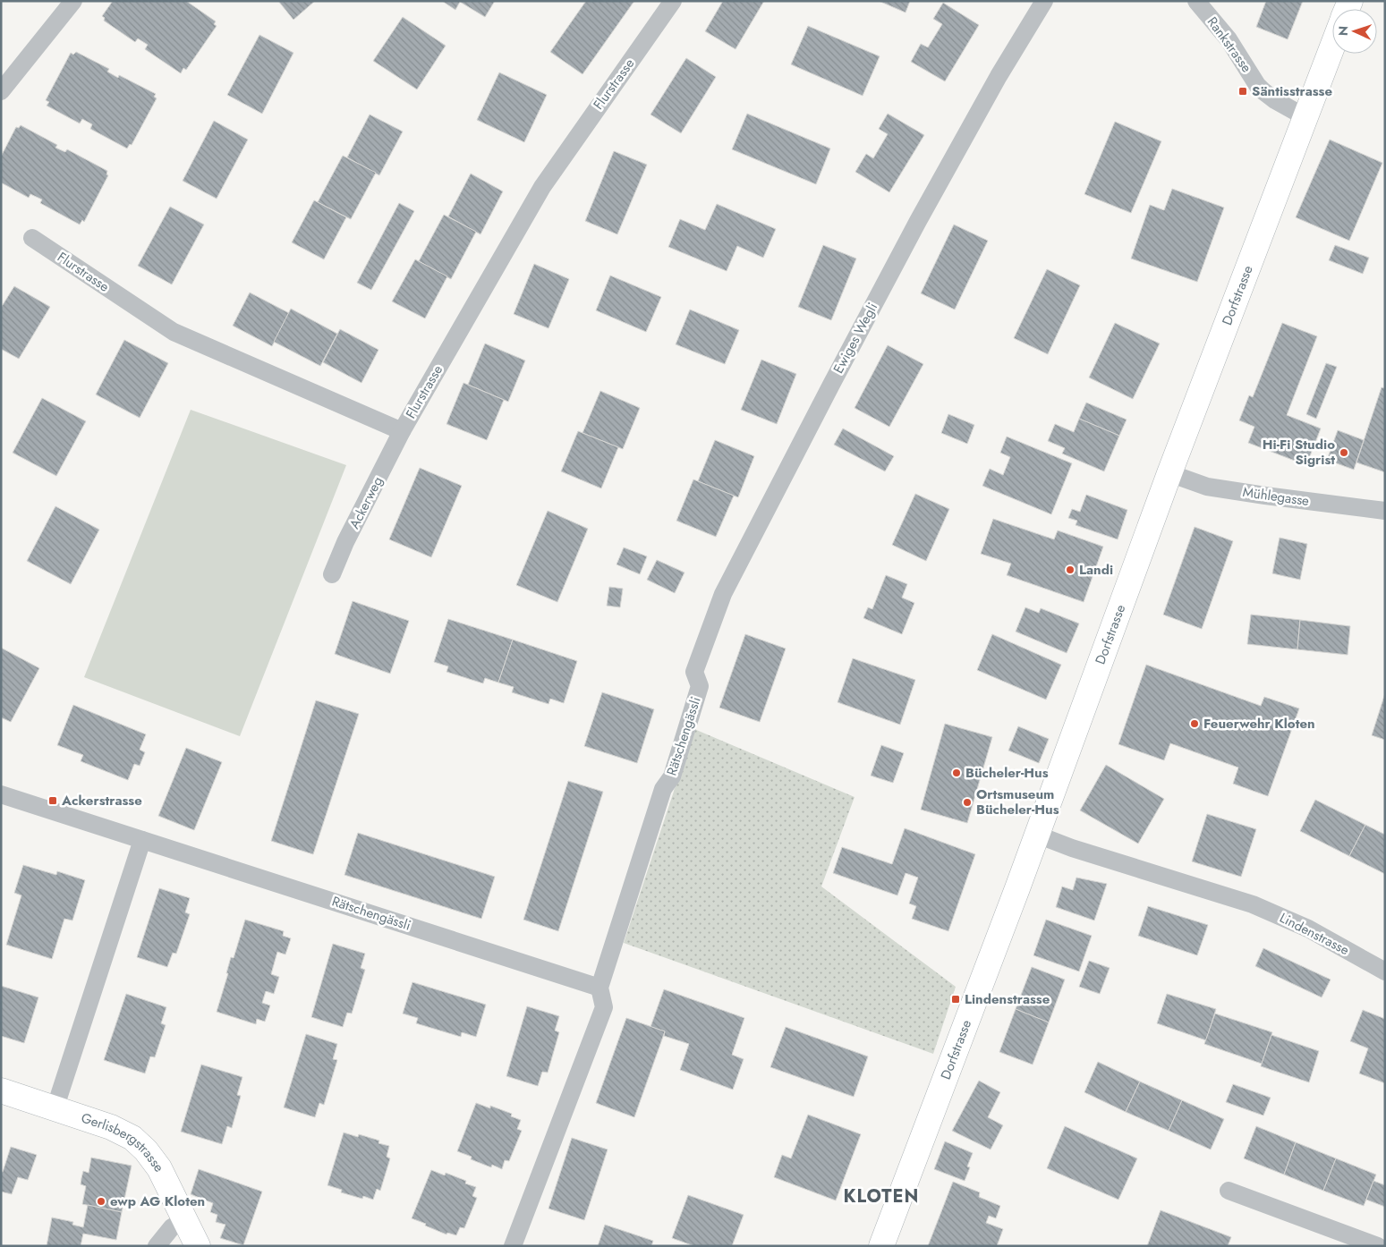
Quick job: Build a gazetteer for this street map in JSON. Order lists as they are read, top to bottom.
{
  "streets": {
    "main road": ["Dorfstrasse", "Gerlisbergstrasse"],
    "street": [
      "Rankstrasse",
      "Flurstrasse",
      "Ewiges Wegli",
      "Mühlegasse",
      "Ackerweg",
      "Rätschengässli",
      "Lindenstrasse"
    ]
  },
  "crossings": [
    ["Rankstrasse", "Dorfstrasse"],
    ["Flurstrasse", "Ackerweg"],
    ["Dorfstrasse", "Mühlegasse"],
    ["Dorfstrasse", "Lindenstrasse"],
    ["Ewiges Wegli", "Rätschengässli"]
  ],
  "districts": ["KLOTEN"],
  "places": {
    "transit": ["Säntisstrasse", "Ackerstrasse", "Lindenstrasse"],
    "other": [
      "Hi-Fi Studio Sigrist",
      "Landi",
      "Feuerwehr Kloten",
      "Bücheler-Hus",
      "Ortsmuseum Bücheler-Hus",
      "ewp AG Kloten"
    ]
  },
  "north": "left"
}
